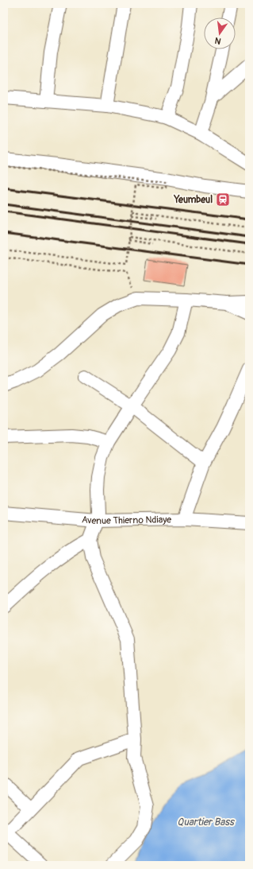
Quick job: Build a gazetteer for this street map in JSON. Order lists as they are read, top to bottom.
{
  "streets": {
    "street": ["Avenue Thierno Ndiaye"]
  },
  "water": ["Quartier Bass"],
  "places": {
    "station": ["Yeumbeul"]
  },
  "north": "bottom"
}
